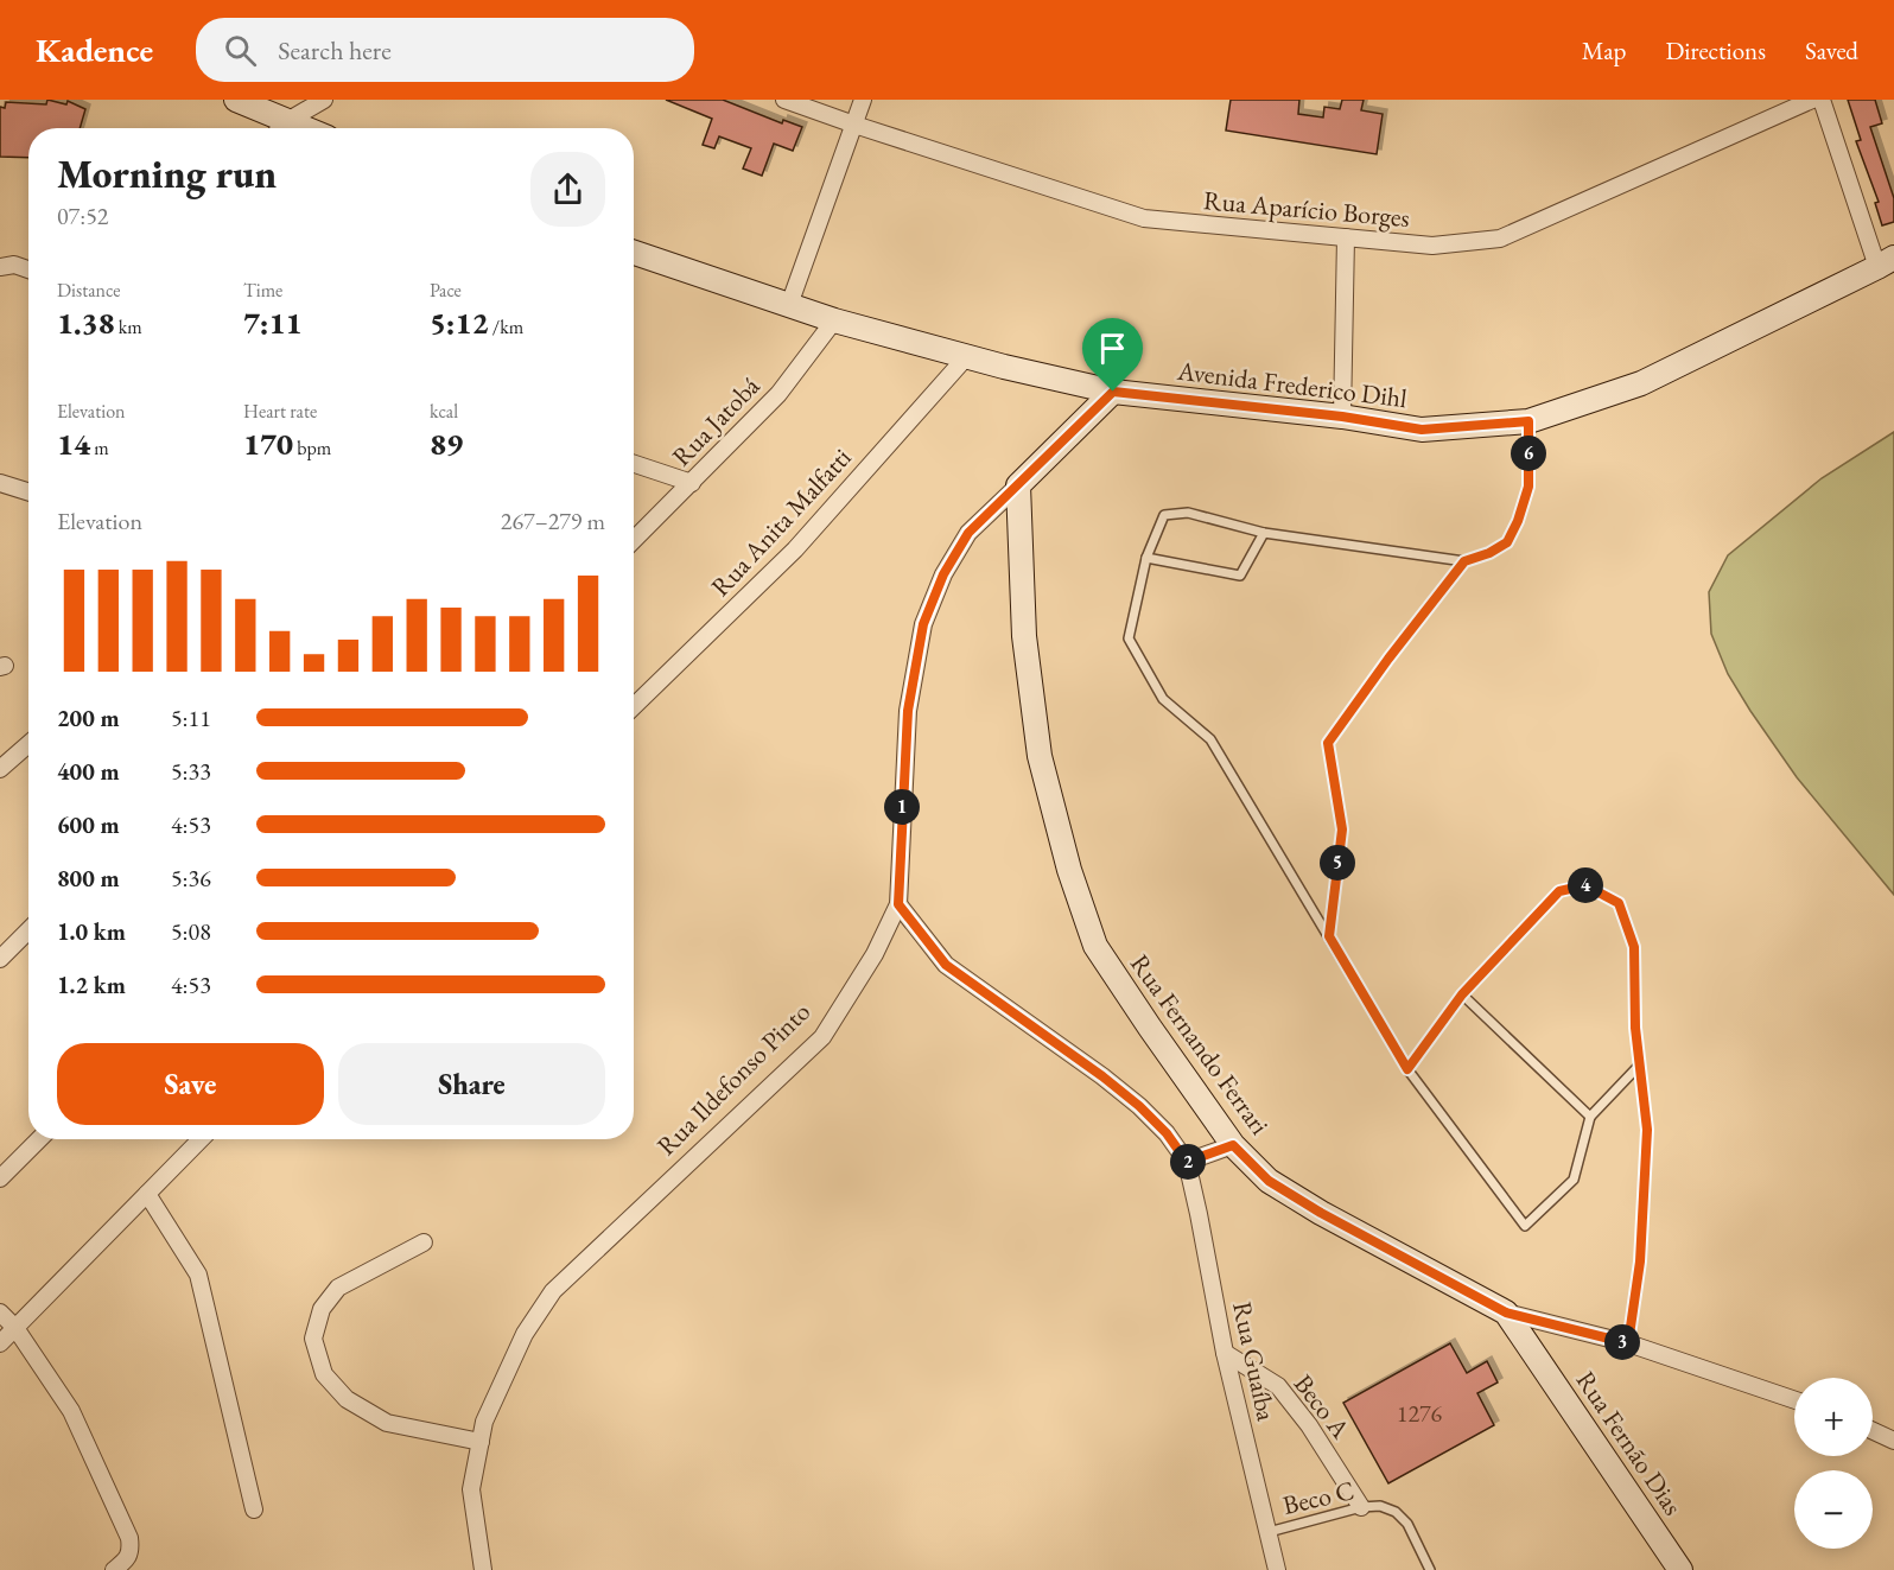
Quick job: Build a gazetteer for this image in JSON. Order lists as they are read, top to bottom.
{
  "streets": {
    "main road": [
      "Avenida Frederico Dihl",
      "Rua Fernando Ferrari",
      "Rua Ildefonso Pinto",
      "Rua Fernão Dias"
    ],
    "street": [
      "Rua Aparício Borges",
      "Rua Jatobá",
      "Rua Anita Malfatti",
      "Rua Guaíba",
      "Beco A"
    ],
    "lane": ["Beco C"]
  },
  "crossings": [
    ["Avenida Frederico Dihl", "Rua Jatobá"],
    ["Avenida Frederico Dihl", "Rua Anita Malfatti"],
    ["Avenida Frederico Dihl", "Rua Ildefonso Pinto"],
    ["Rua Fernando Ferrari", "Rua Ildefonso Pinto"],
    ["Rua Fernando Ferrari", "Rua Fernão Dias"],
    ["Rua Ildefonso Pinto", "Rua Guaíba"],
    ["Rua Guaíba", "Beco A"],
    ["Rua Guaíba", "Beco C"],
    ["Beco A", "Beco C"]
  ],
  "house_numbers": ["1276"],
  "page": {
    "header": "Kadence",
    "search": "Search here",
    "nav": ["Map", "Directions", "Saved"],
    "heading": ["Morning run", "07:52"],
    "stats": [
      ["Distance", "1.38 km"],
      ["Time", "7:11"],
      ["Pace", "5:12 /km"],
      ["Elevation", "14 m"],
      ["Heart rate", "170 bpm"],
      ["kcal", "89"]
    ],
    "pins": [
      "6",
      "1",
      "5",
      "4",
      "2",
      "3"
    ],
    "chart": ["Elevation", "267–279 m"],
    "list": [
      {
        "name": "200 m",
        "note": "5:11"
      },
      {
        "name": "400 m",
        "note": "5:33"
      },
      {
        "name": "600 m",
        "note": "4:53"
      },
      {
        "name": "800 m",
        "note": "5:36"
      },
      {
        "name": "1.0 km",
        "note": "5:08"
      },
      {
        "name": "1.2 km",
        "note": "4:53"
      }
    ],
    "buttons": ["Save", "Share"],
    "map_buttons": ["+", "−"]
  }
}
